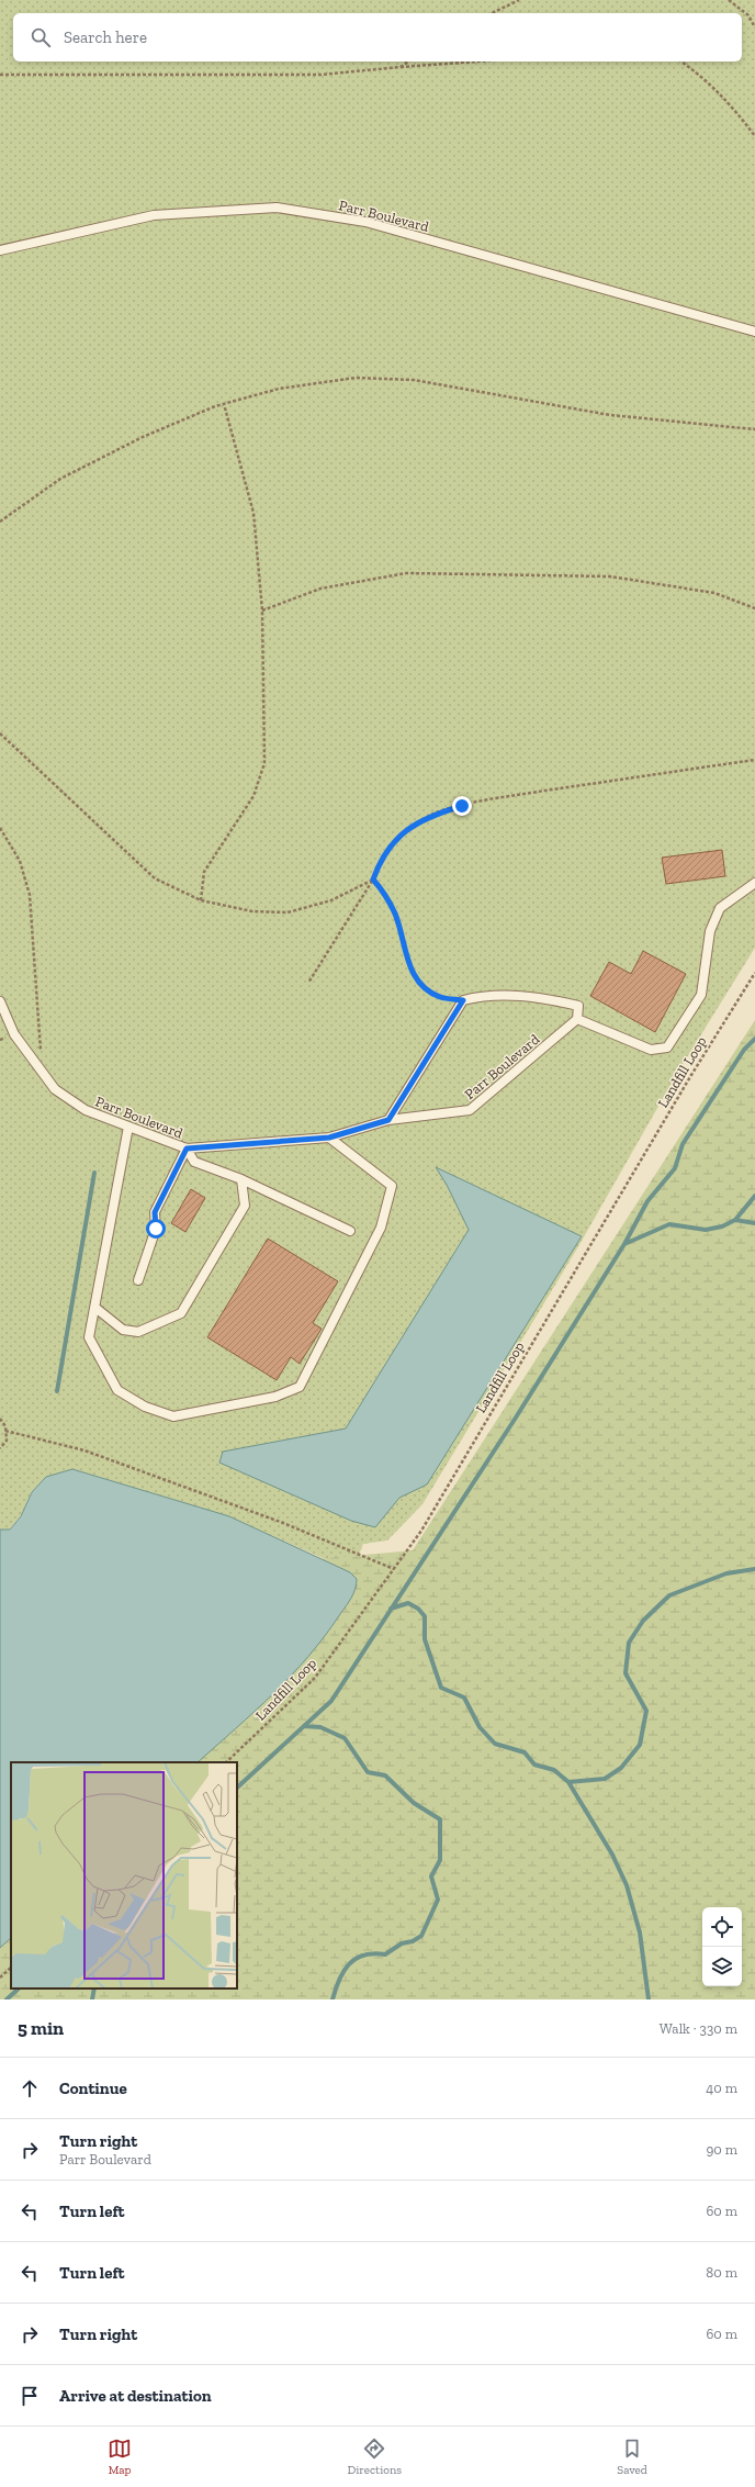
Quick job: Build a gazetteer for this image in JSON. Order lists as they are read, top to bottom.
{
  "streets": {
    "lane": ["Parr Boulevard"],
    "path": ["Landfill Loop"]
  },
  "page": {
    "search": "Search here",
    "heading": ["5 min", "Walk · 330 m"],
    "list": [
      ["Continue", "40 m"],
      ["Turn right", "Parr Boulevard", "90 m"],
      ["Turn left", "60 m"],
      ["Turn left", "80 m"],
      ["Turn right", "60 m"],
      "Arrive at destination"
    ],
    "nav": ["Map", "Directions", "Saved"]
  }
}
